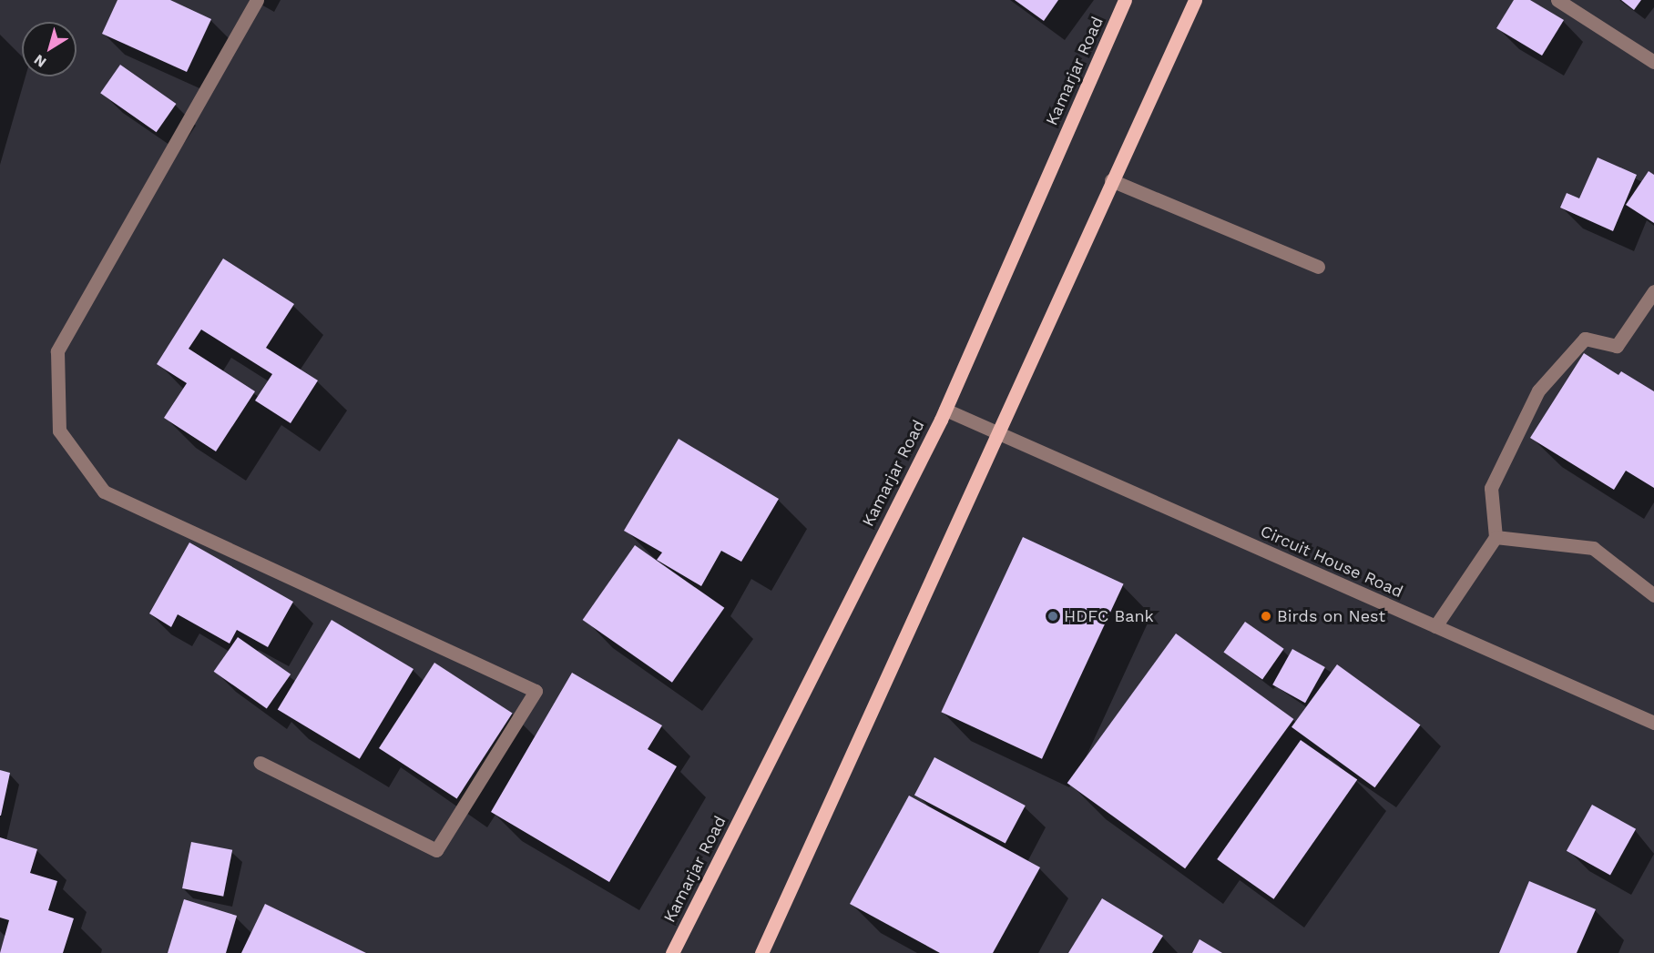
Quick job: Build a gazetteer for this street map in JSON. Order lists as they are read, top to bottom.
{
  "streets": {
    "main road": ["Kamarjar Road"],
    "street": ["Circuit House Road"]
  },
  "crossings": [
    ["Kamarjar Road", "Circuit House Road"]
  ],
  "places": ["HDFC Bank", "Birds on Nest"],
  "north": "bottom left"
}
